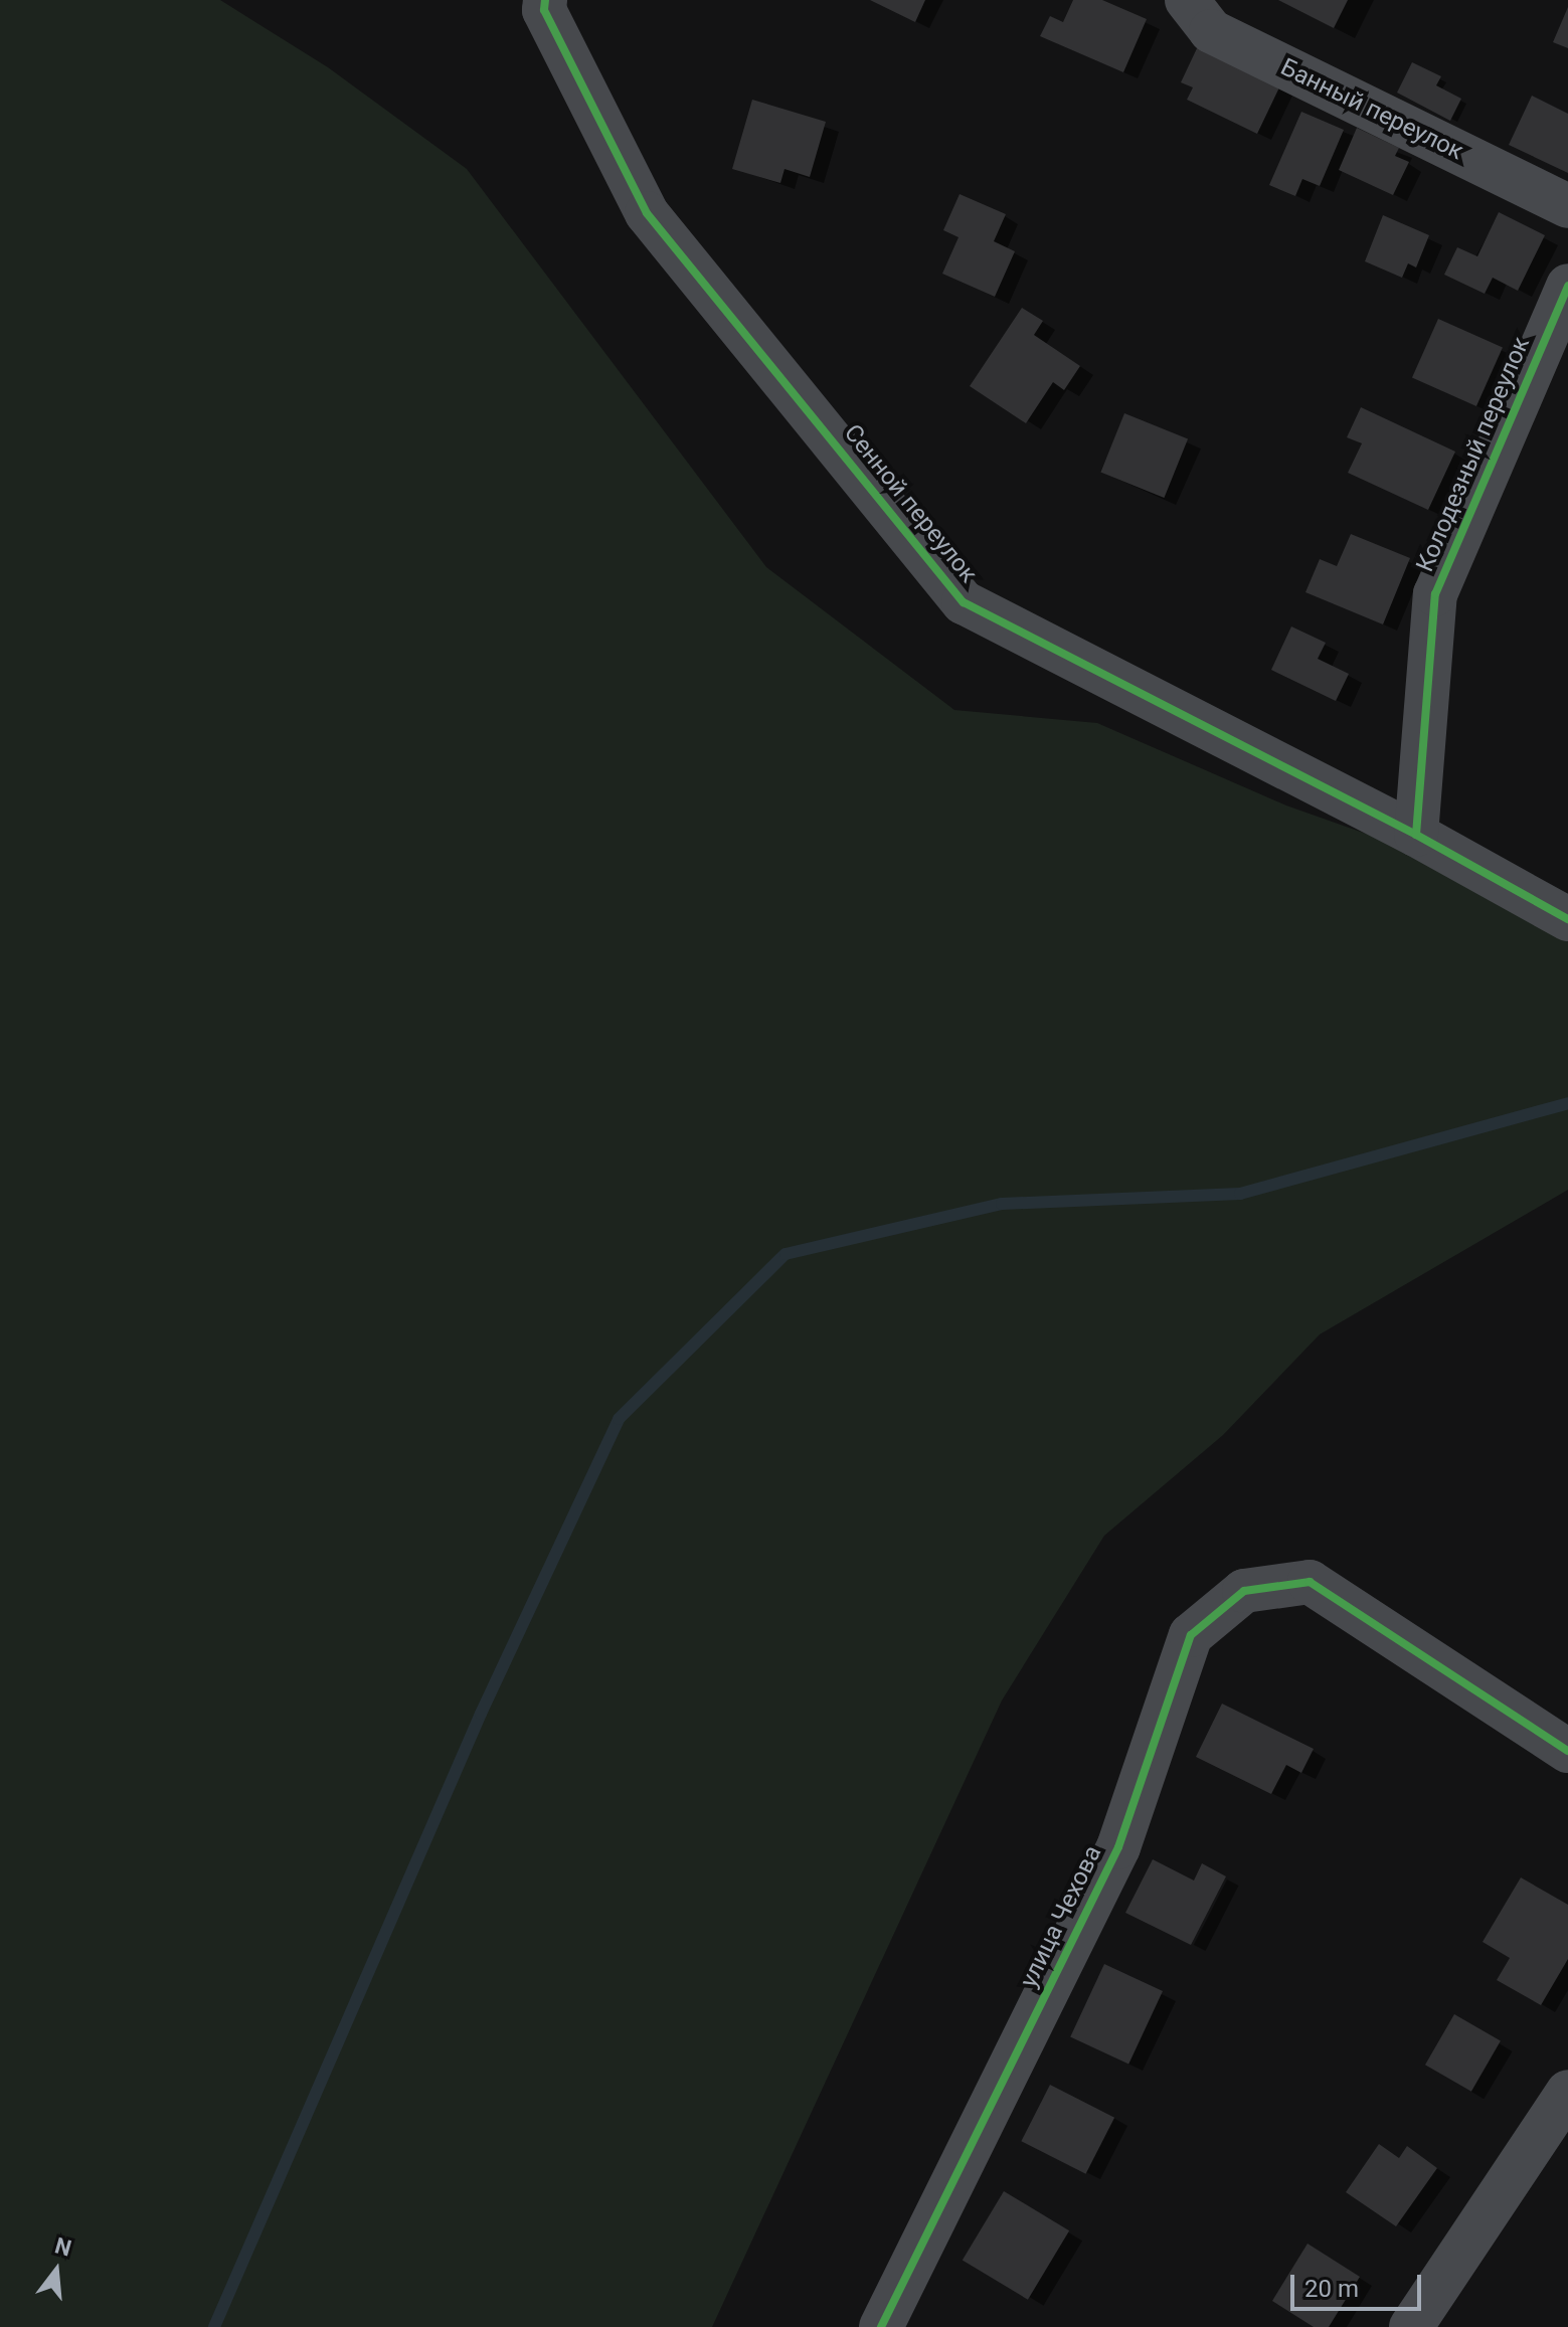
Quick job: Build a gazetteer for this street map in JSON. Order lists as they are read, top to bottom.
{
  "streets": {
    "street": [
      "Банный переулок",
      "Колодезный переулок",
      "Сенной переулок",
      "улица Чехова"
    ]
  },
  "crossings": [
    ["Колодезный переулок", "Сенной переулок"]
  ],
  "scale_bar": "20 m",
  "north": "top"
}
